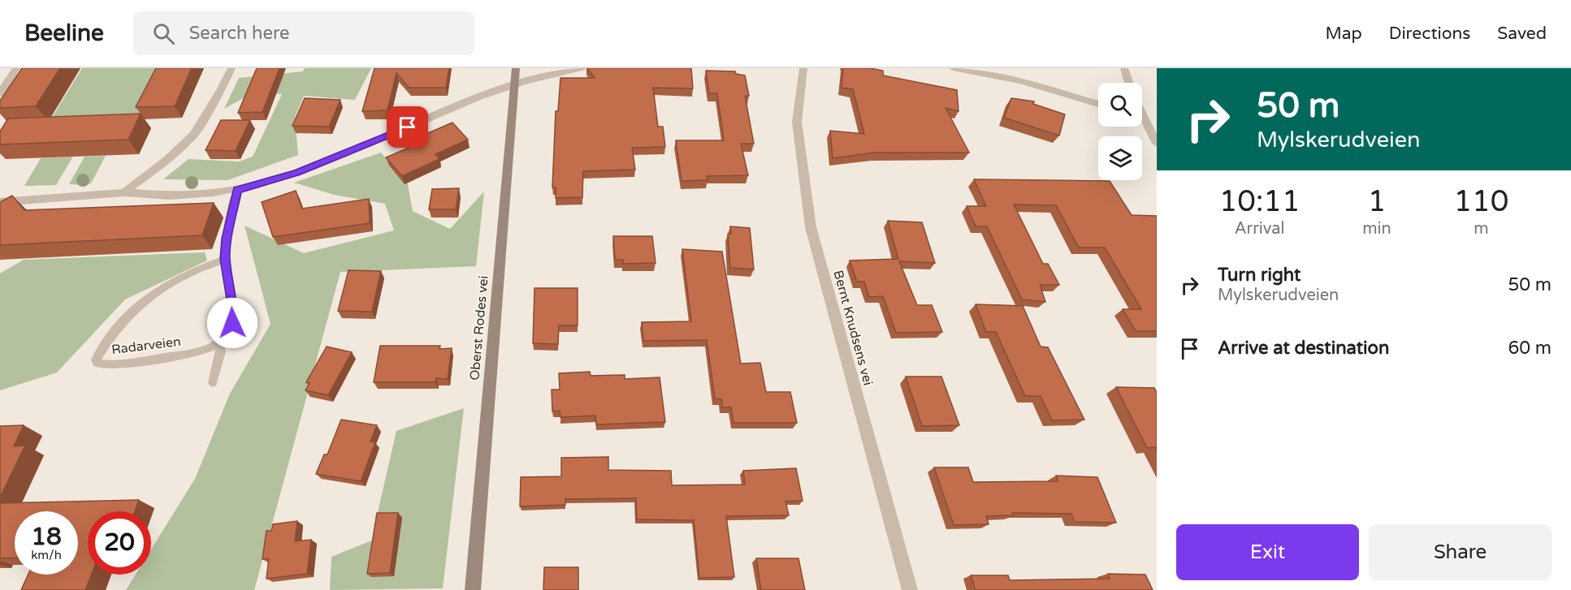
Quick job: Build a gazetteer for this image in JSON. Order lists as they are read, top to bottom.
{
  "streets": {
    "street": ["Oberst Rodes vei", "Bernt Knudsens vei"],
    "lane": ["Radarveien"]
  },
  "page": {
    "header": "Beeline",
    "search": "Search here",
    "nav": ["Map", "Directions", "Saved"],
    "turn": ["50 m", "Mylskerudveien"],
    "eta": [
      "10:11",
      "Arrival",
      "1",
      "min",
      "110",
      "m"
    ],
    "list": [
      {
        "name": "Turn right",
        "note": "Mylskerudveien",
        "value": "50 m"
      },
      {
        "name": "Arrive at destination",
        "value": "60 m"
      }
    ],
    "speed": "18 km/h",
    "limit": "20",
    "buttons": ["Exit", "Share"]
  }
}
